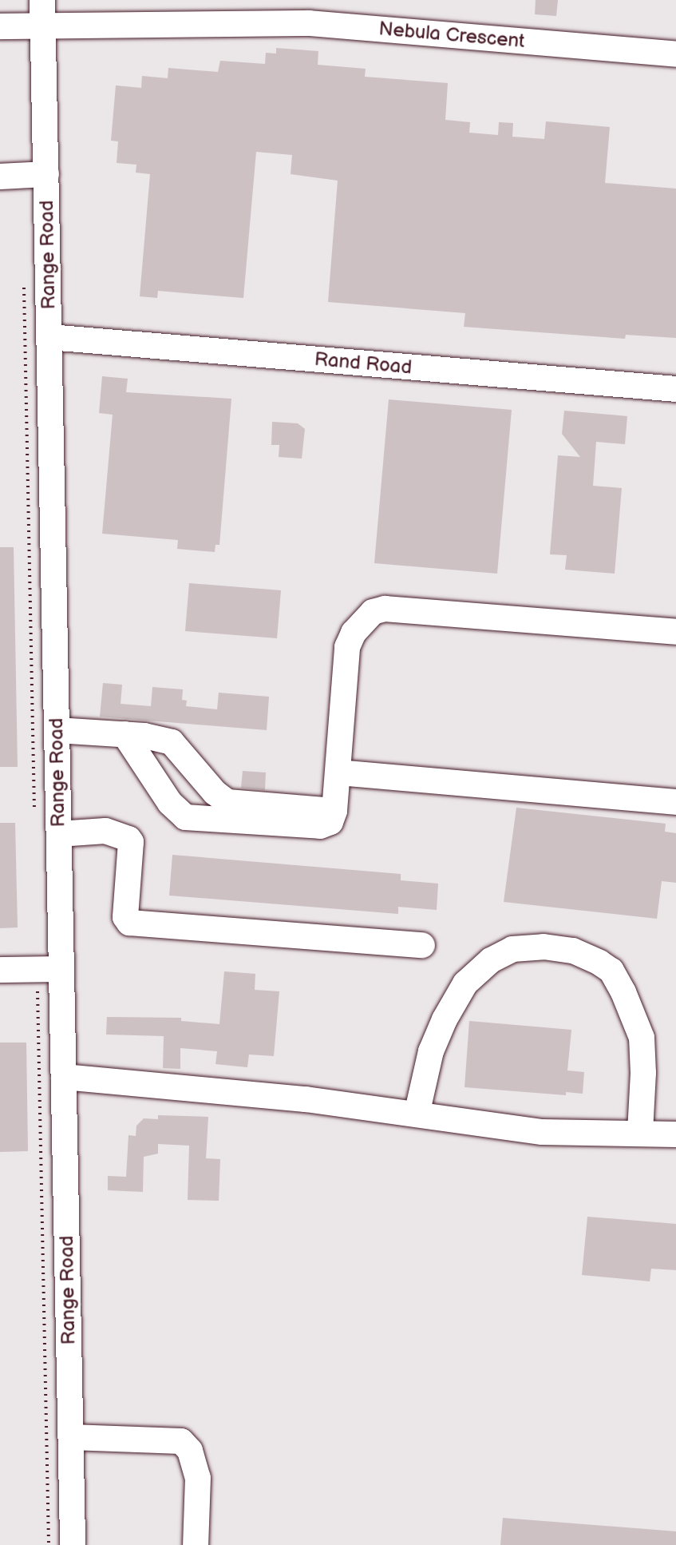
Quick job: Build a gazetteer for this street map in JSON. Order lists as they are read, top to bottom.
{
  "streets": {
    "street": ["Nebula Crescent", "Range Road", "Rand Road"]
  },
  "crossings": [
    ["Nebula Crescent", "Range Road"],
    ["Range Road", "Rand Road"]
  ]
}
